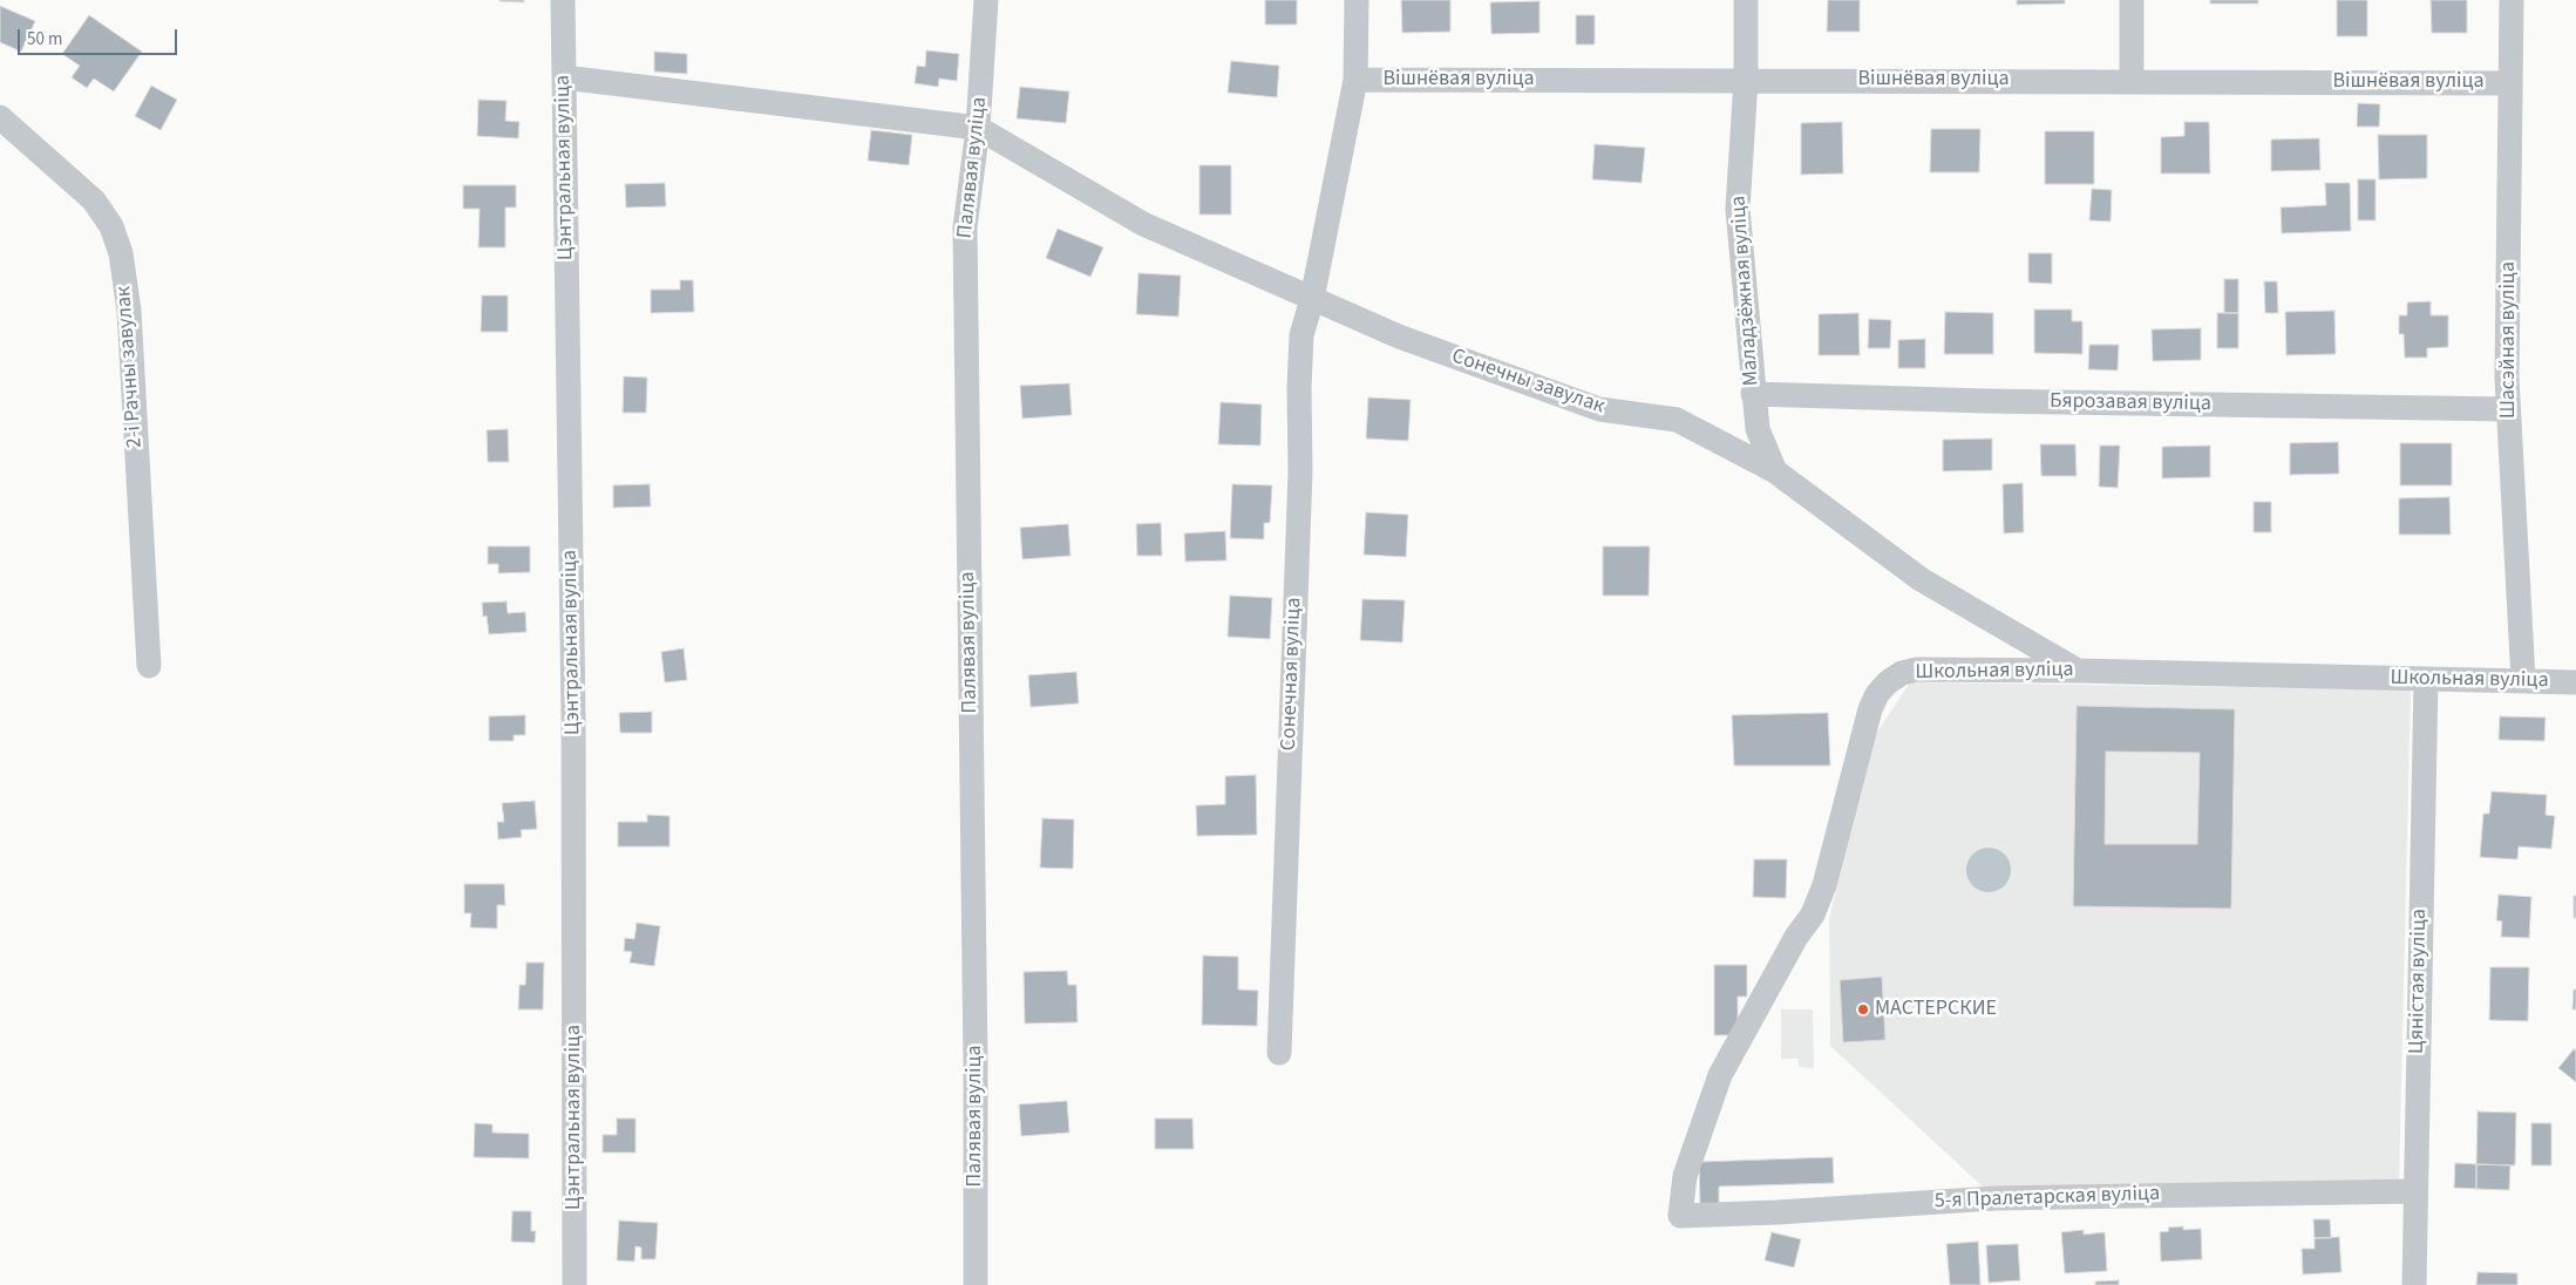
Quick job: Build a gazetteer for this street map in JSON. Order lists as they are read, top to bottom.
{
  "streets": {
    "street": [
      "Вішнёвая вуліца",
      "Цэнтральная вуліца",
      "Палявая вуліца",
      "Маладзёжная вуліца",
      "Шасэйная вуліца",
      "2-і Рачны завулак",
      "Сонечны завулак",
      "Бярозавая вуліца",
      "Школьная вуліца",
      "Сонечная вуліца",
      "Цяністая вуліца",
      "5-я Пралетарская вуліца"
    ]
  },
  "crossings": [
    ["Вішнёвая вуліца", "Маладзёжная вуліца"],
    ["Вішнёвая вуліца", "Шасэйная вуліца"],
    ["Палявая вуліца", "Сонечны завулак"],
    ["Маладзёжная вуліца", "Сонечны завулак"],
    ["Маладзёжная вуліца", "Бярозавая вуліца"],
    ["Шасэйная вуліца", "Бярозавая вуліца"],
    ["Шасэйная вуліца", "Школьная вуліца"],
    ["Сонечны завулак", "Школьная вуліца"],
    ["Сонечны завулак", "Сонечная вуліца"],
    ["Школьная вуліца", "Цяністая вуліца"],
    ["Школьная вуліца", "5-я Пралетарская вуліца"],
    ["Цяністая вуліца", "5-я Пралетарская вуліца"]
  ],
  "places": ["МАСТЕРСКИЕ"],
  "scale_bar": "50 m"
}
